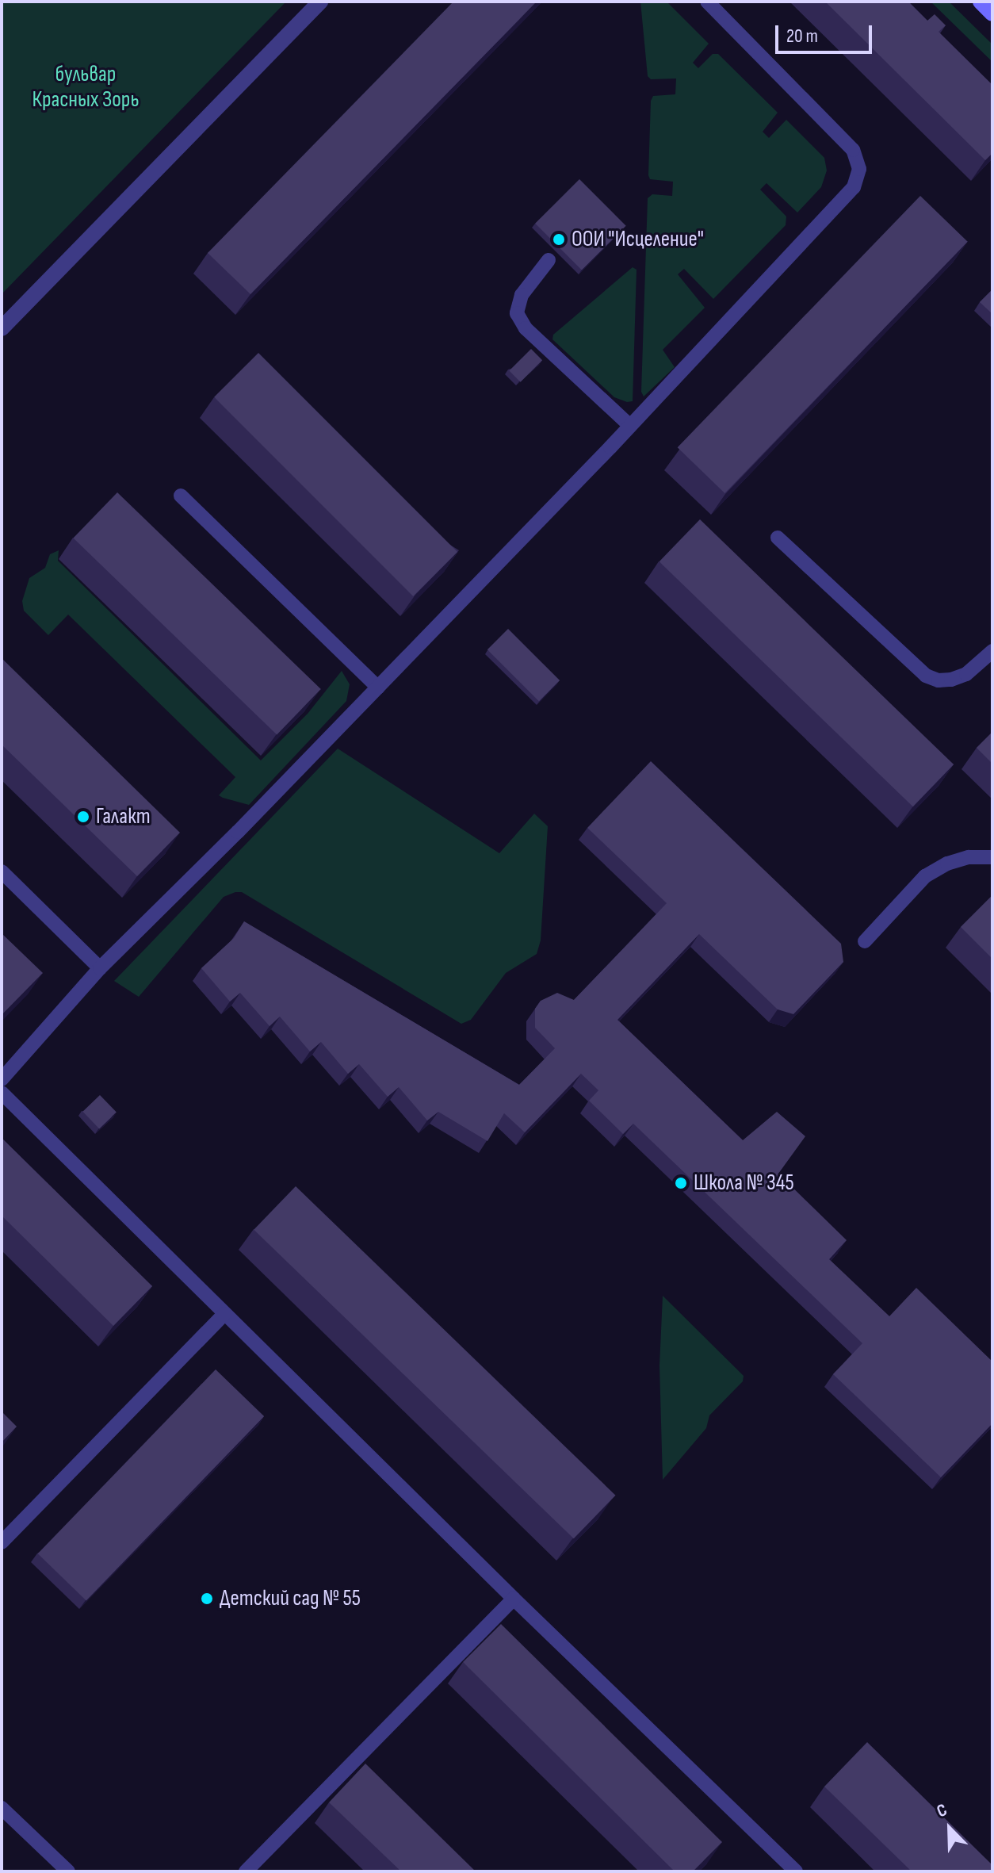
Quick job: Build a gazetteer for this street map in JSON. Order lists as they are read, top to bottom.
{
  "parks": ["бульвар Красных Зорь"],
  "places": [
    "ООИ \"Исцеление\"",
    "Галакт",
    "Школа № 345",
    "Детский сад № 55"
  ],
  "scale_bar": "20 m",
  "north": "top left"
}
